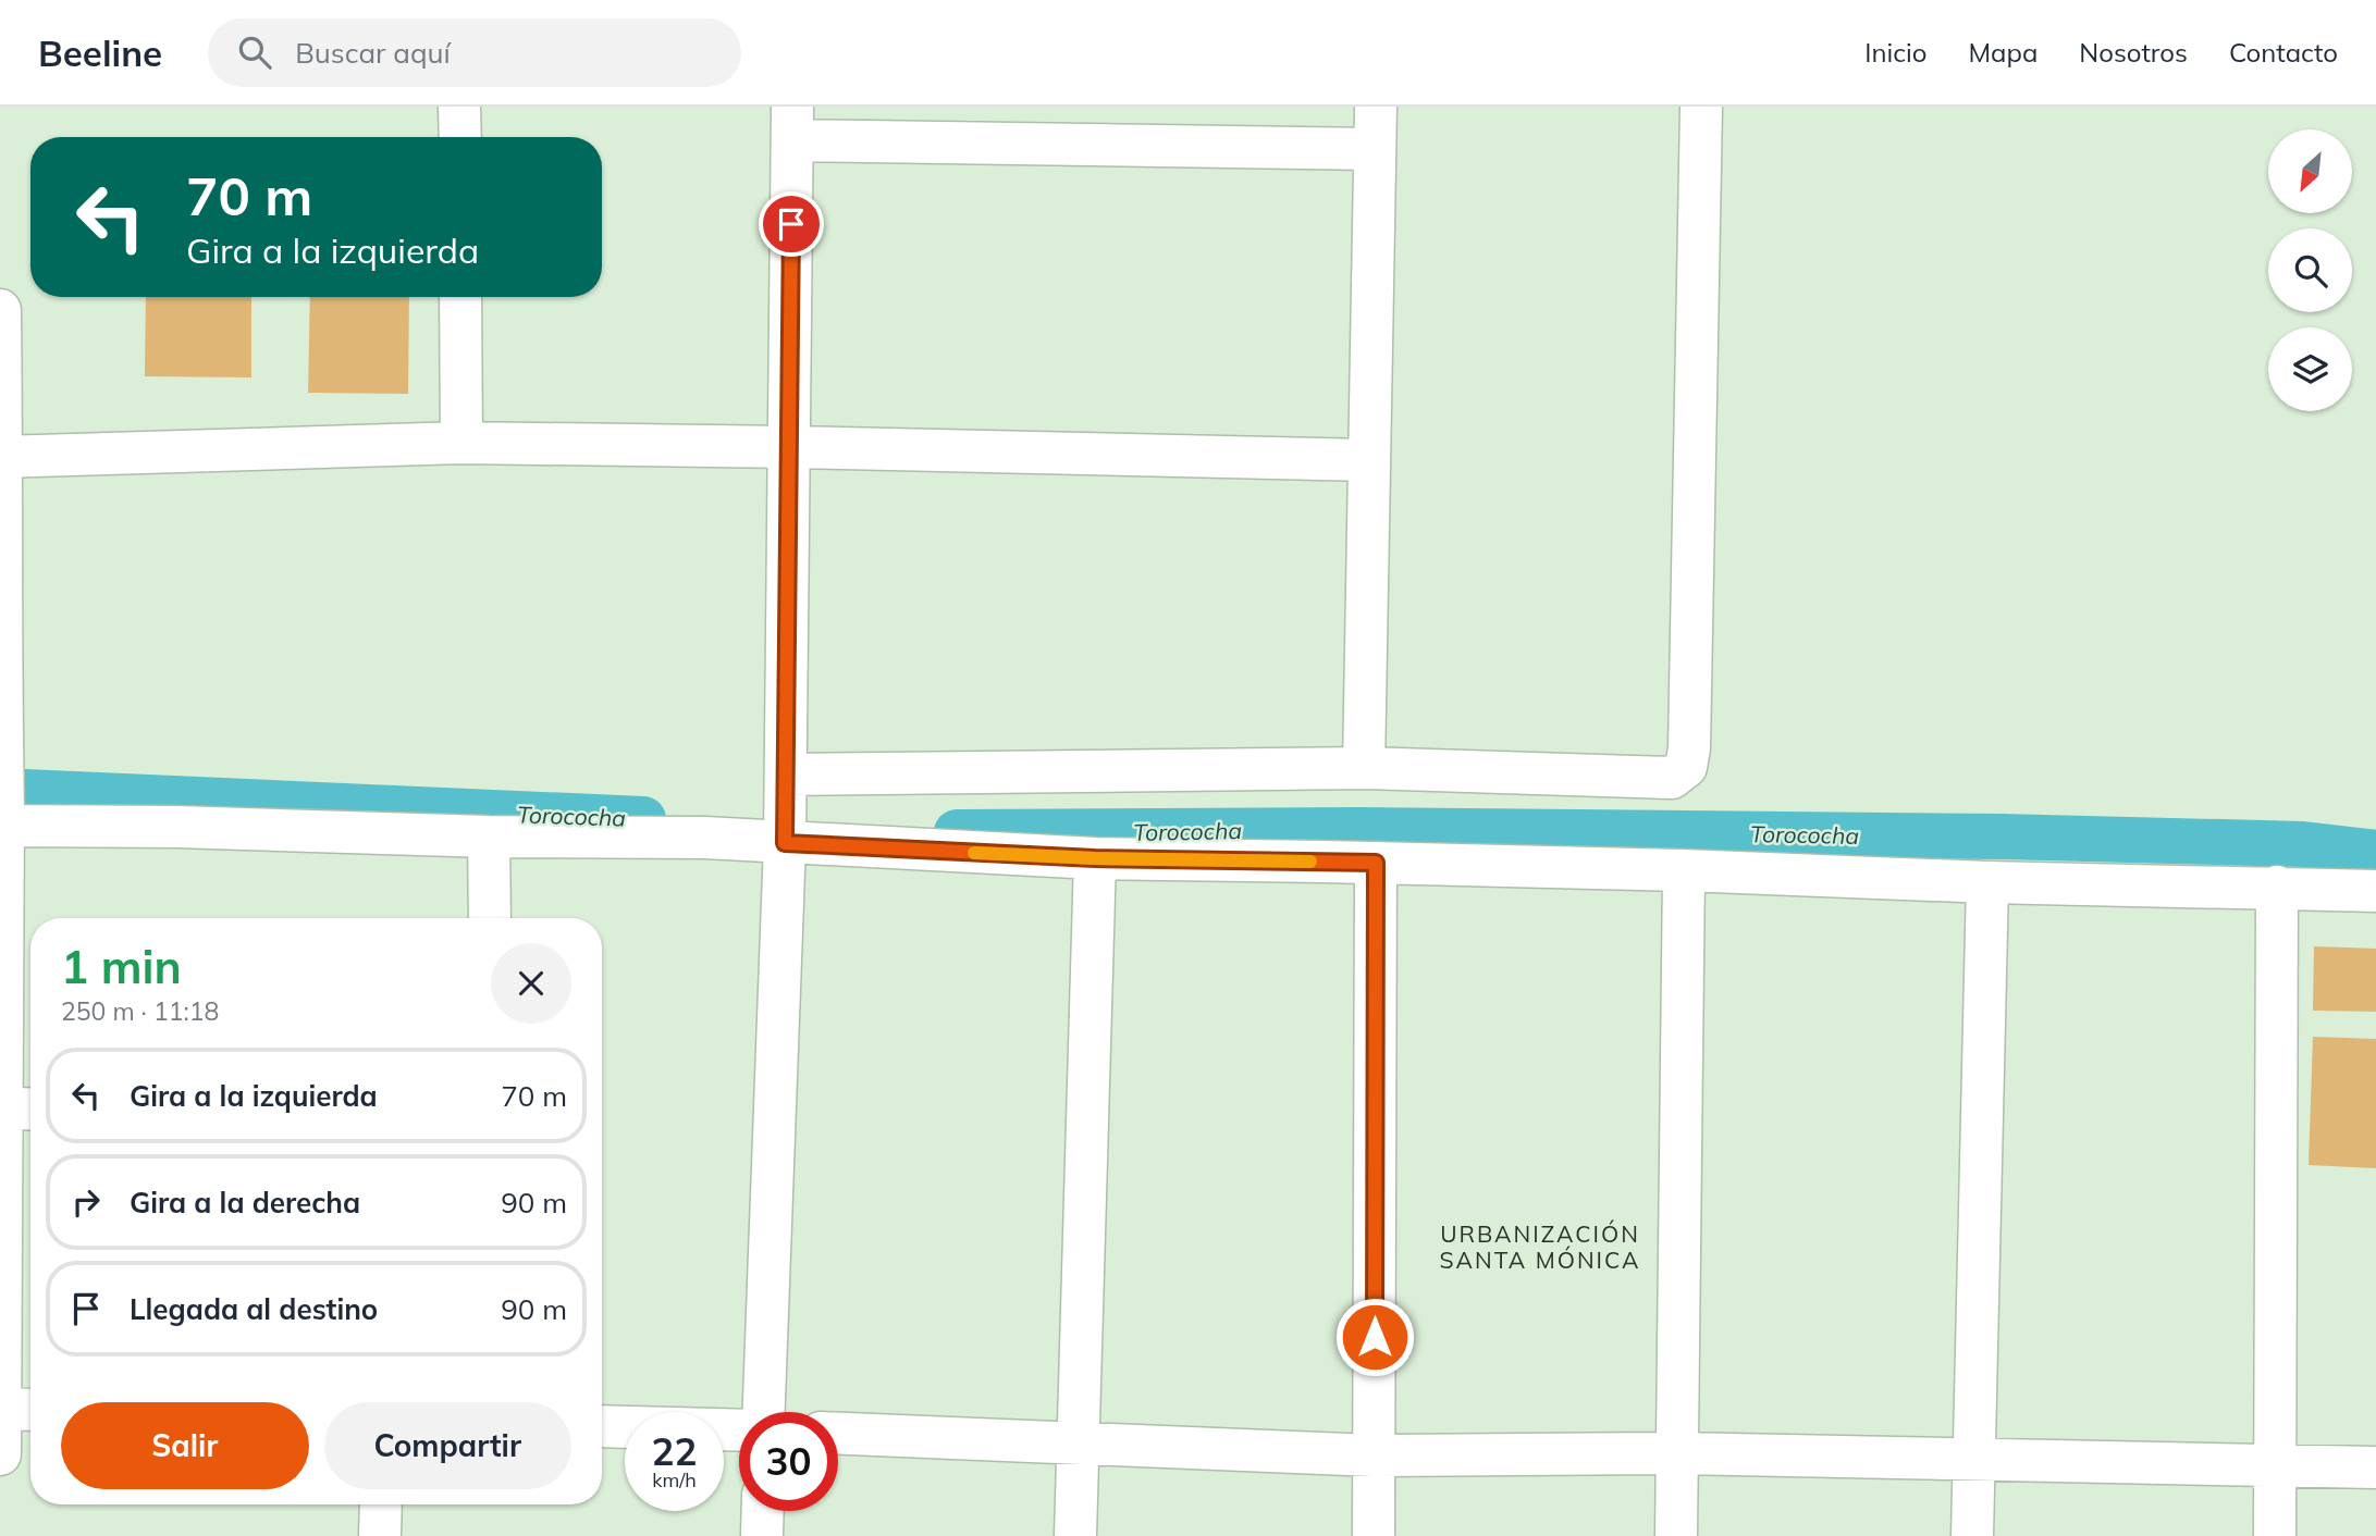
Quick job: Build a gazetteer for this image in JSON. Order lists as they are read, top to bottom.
{
  "districts": ["URBANIZACIÓN SANTA MÓNICA"],
  "water": ["Torococha"],
  "north": "bottom left",
  "page": {
    "header": "Beeline",
    "search": "Buscar aquí",
    "nav": [
      "Inicio",
      "Mapa",
      "Nosotros",
      "Contacto"
    ],
    "turn": ["70 m", "Gira a la izquierda"],
    "heading": ["1 min", "250 m · 11:18"],
    "list": [
      {
        "name": "Gira a la izquierda",
        "value": "70 m"
      },
      {
        "name": "Gira a la derecha",
        "value": "90 m"
      },
      {
        "name": "Llegada al destino",
        "value": "90 m"
      }
    ],
    "buttons": ["Salir", "Compartir"],
    "speed": "22 km/h",
    "limit": "30"
  }
}
